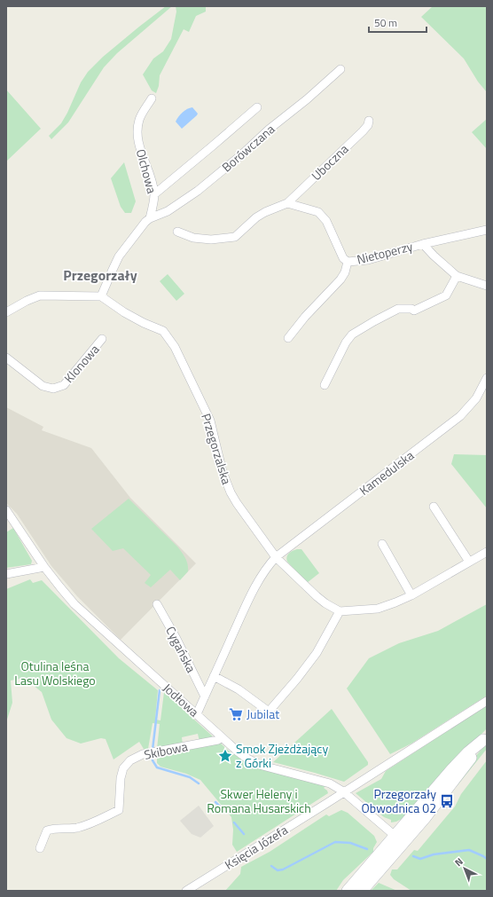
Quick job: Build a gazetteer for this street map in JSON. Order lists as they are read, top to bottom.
{
  "streets": {
    "street": [
      "Borówczana",
      "Uboczna",
      "Olchowa",
      "Nietoperzy",
      "Klonowa",
      "Przegorzalska",
      "Kamedulska",
      "Cygańska",
      "Jodłowa",
      "Skibowa",
      "Księcia Józefa"
    ]
  },
  "crossings": [
    ["Borówczana", "Olchowa"],
    ["Uboczna", "Nietoperzy"],
    ["Przegorzalska", "Kamedulska"],
    ["Jodłowa", "Skibowa"],
    ["Jodłowa", "Księcia Józefa"]
  ],
  "districts": ["Przegorzały"],
  "parks": ["Otulina leśna Lasu Wolskiego", "Skwer Heleny i Romana Husarskich"],
  "places": {
    "supermarket": ["Jubilat"],
    "place": ["Smok Zjeżdżający z Górki"],
    "bus stop": ["Przegorzały Obwodnica 02"]
  },
  "scale_bar": "50 m",
  "north": "top left"
}
